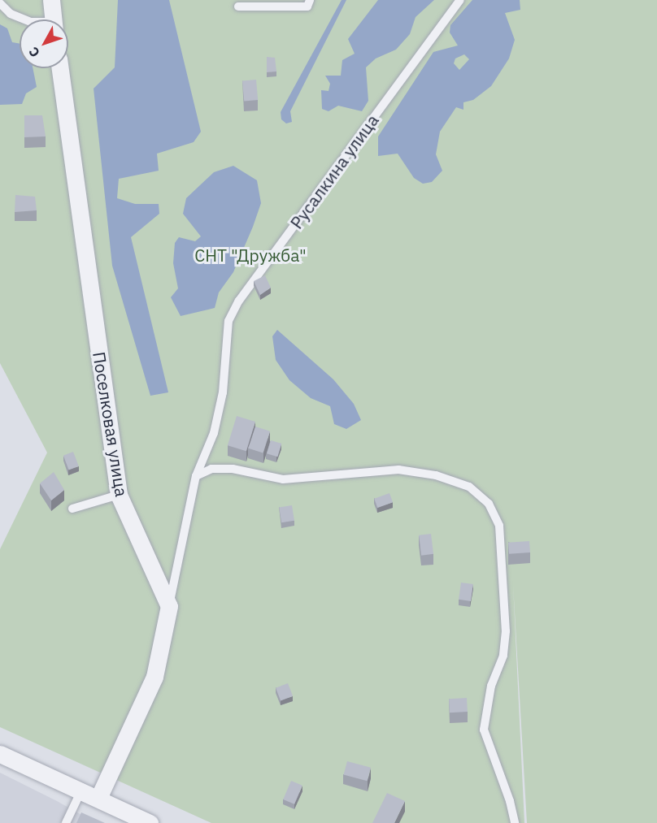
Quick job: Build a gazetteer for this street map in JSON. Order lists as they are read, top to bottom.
{
  "streets": {
    "street": ["Поселковая улица"],
    "lane": ["Русалкина улица"]
  },
  "crossings": [
    ["Русалкина улица", "Поселковая улица"]
  ],
  "parks": ["СНТ \"Дружба\""],
  "north": "bottom left"
}
